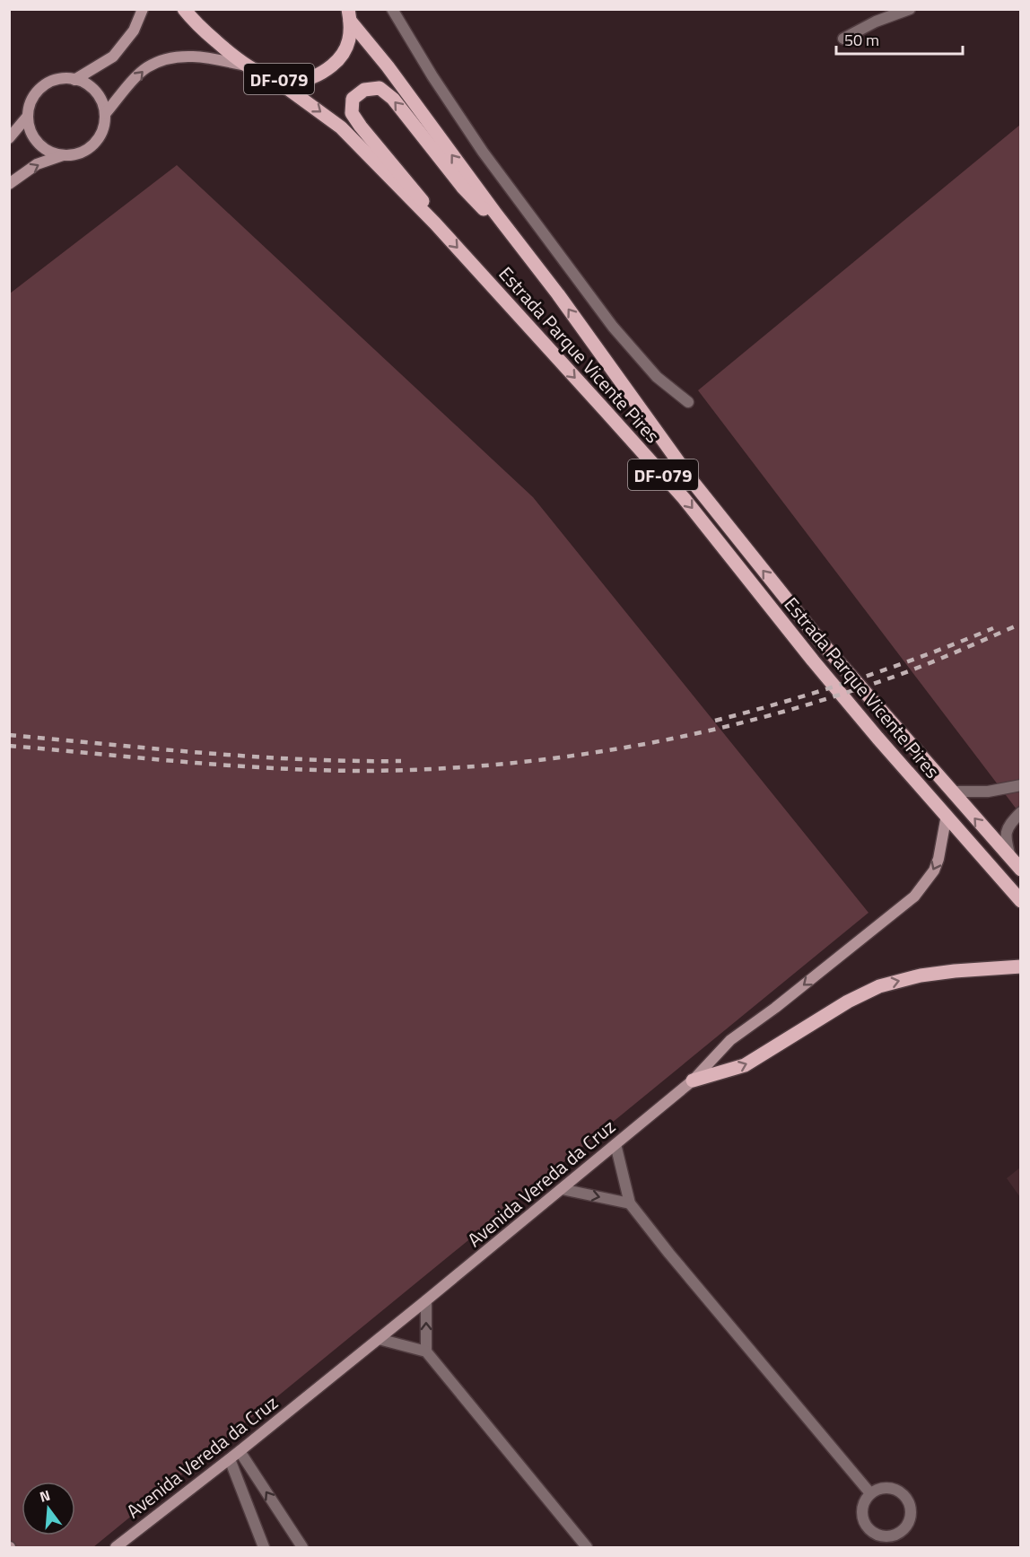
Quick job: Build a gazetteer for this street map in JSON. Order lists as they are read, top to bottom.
{
  "streets": {
    "main road": ["DF-079", "Estrada Parque Vicente Pires"],
    "street": ["Avenida Vereda da Cruz"]
  },
  "crossings": [
    ["DF-079", "Estrada Parque Vicente Pires"],
    ["Estrada Parque Vicente Pires", "Avenida Vereda da Cruz"]
  ],
  "scale_bar": "50 m",
  "north": "top"
}
